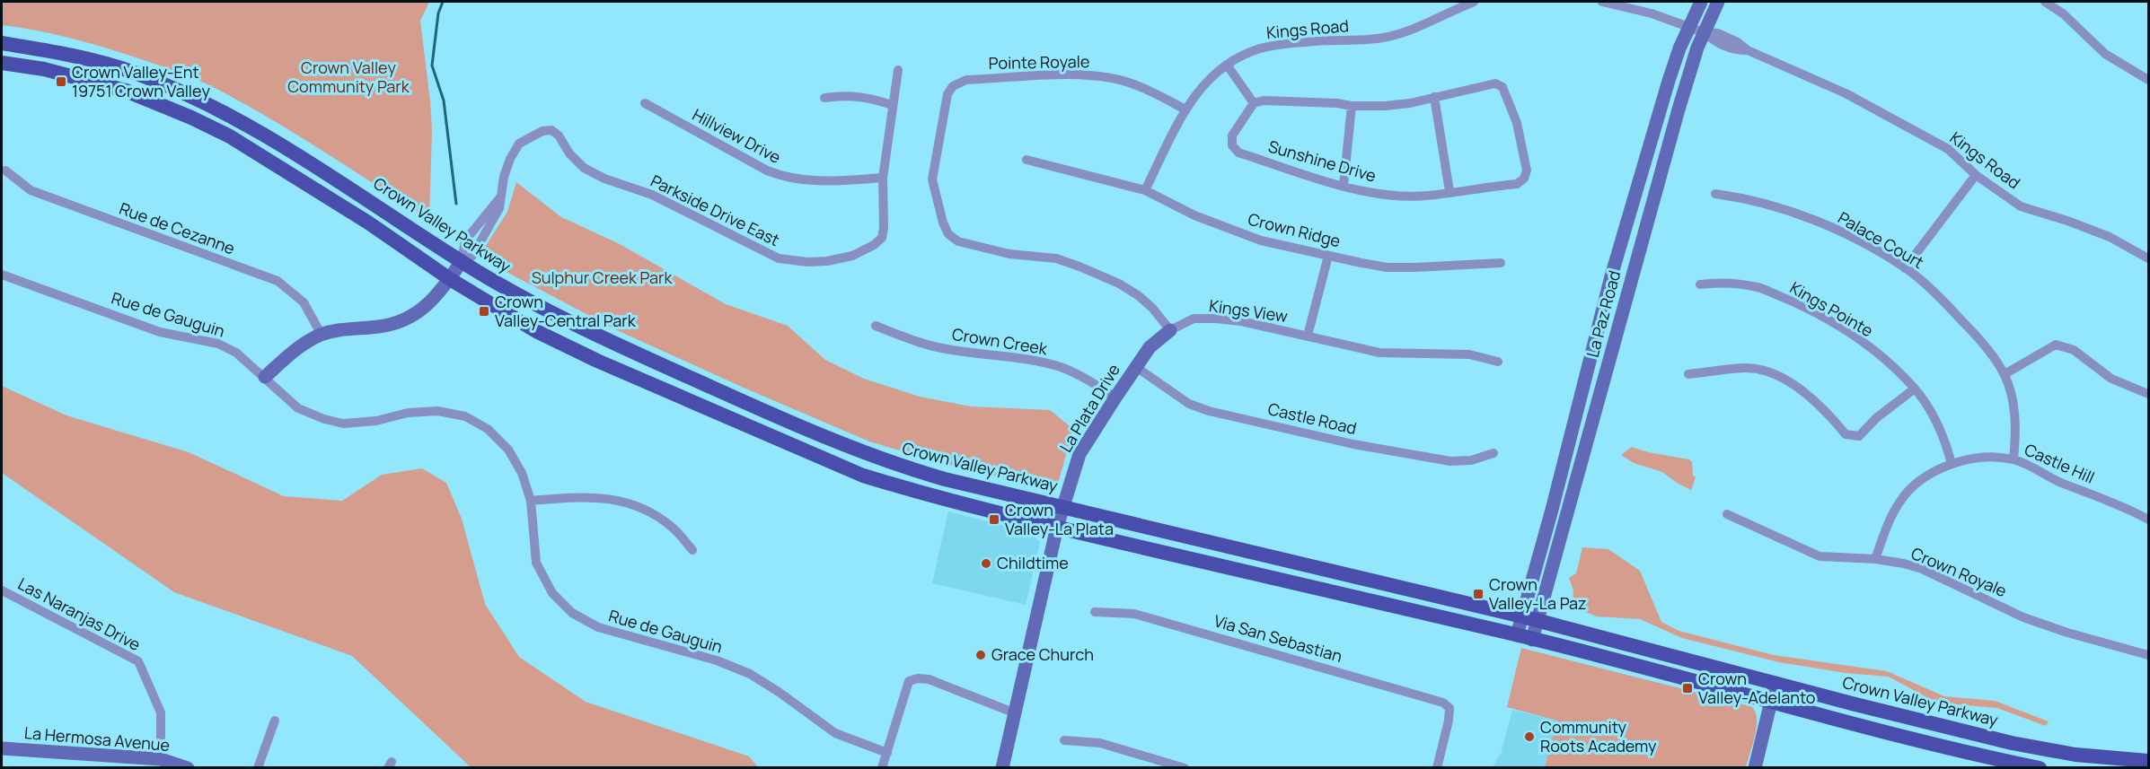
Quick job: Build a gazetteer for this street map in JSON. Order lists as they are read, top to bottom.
{
  "streets": {
    "main road": [
      "Crown Valley Parkway",
      "La Paz Road",
      "La Plata Drive",
      "La Hermosa Avenue"
    ],
    "street": [
      "Kings Road",
      "Pointe Royale",
      "Hillview Drive",
      "Sunshine Drive",
      "Parkside Drive East",
      "Rue de Cezanne",
      "Crown Ridge",
      "Palace Court",
      "Kings Pointe",
      "Kings View",
      "Rue de Gauguin",
      "Crown Creek",
      "Castle Road",
      "Castle Hill",
      "Crown Royale",
      "Las Naranjas Drive",
      "Via San Sebastian"
    ]
  },
  "crossings": [
    ["Kings Road", "Pointe Royale"],
    ["Kings Road", "Crown Ridge"],
    ["Kings Road", "La Paz Road"],
    ["Pointe Royale", "Kings View"],
    ["Pointe Royale", "La Plata Drive"],
    ["Hillview Drive", "Parkside Drive East"],
    ["Parkside Drive East", "Crown Valley Parkway"],
    ["Crown Valley Parkway", "La Paz Road"],
    ["Crown Valley Parkway", "La Plata Drive"],
    ["Palace Court", "Castle Hill"],
    ["Kings Pointe", "Castle Hill"],
    ["Kings View", "La Plata Drive"],
    ["Crown Creek", "La Plata Drive"],
    ["La Plata Drive", "Castle Road"],
    ["Castle Hill", "Crown Royale"],
    ["Las Naranjas Drive", "La Hermosa Avenue"]
  ],
  "parks": ["Crown Valley Community Park", "Sulphur Creek Park"],
  "places": {
    "transit": [
      "Crown Valley-Ent 19751 Crown Valley",
      "Crown Valley-Central Park",
      "Crown Valley-La Plata",
      "Crown Valley-La Paz",
      "Crown Valley-Adelanto"
    ],
    "other": ["Childtime", "Grace Church", "Community Roots Academy"]
  }
}
